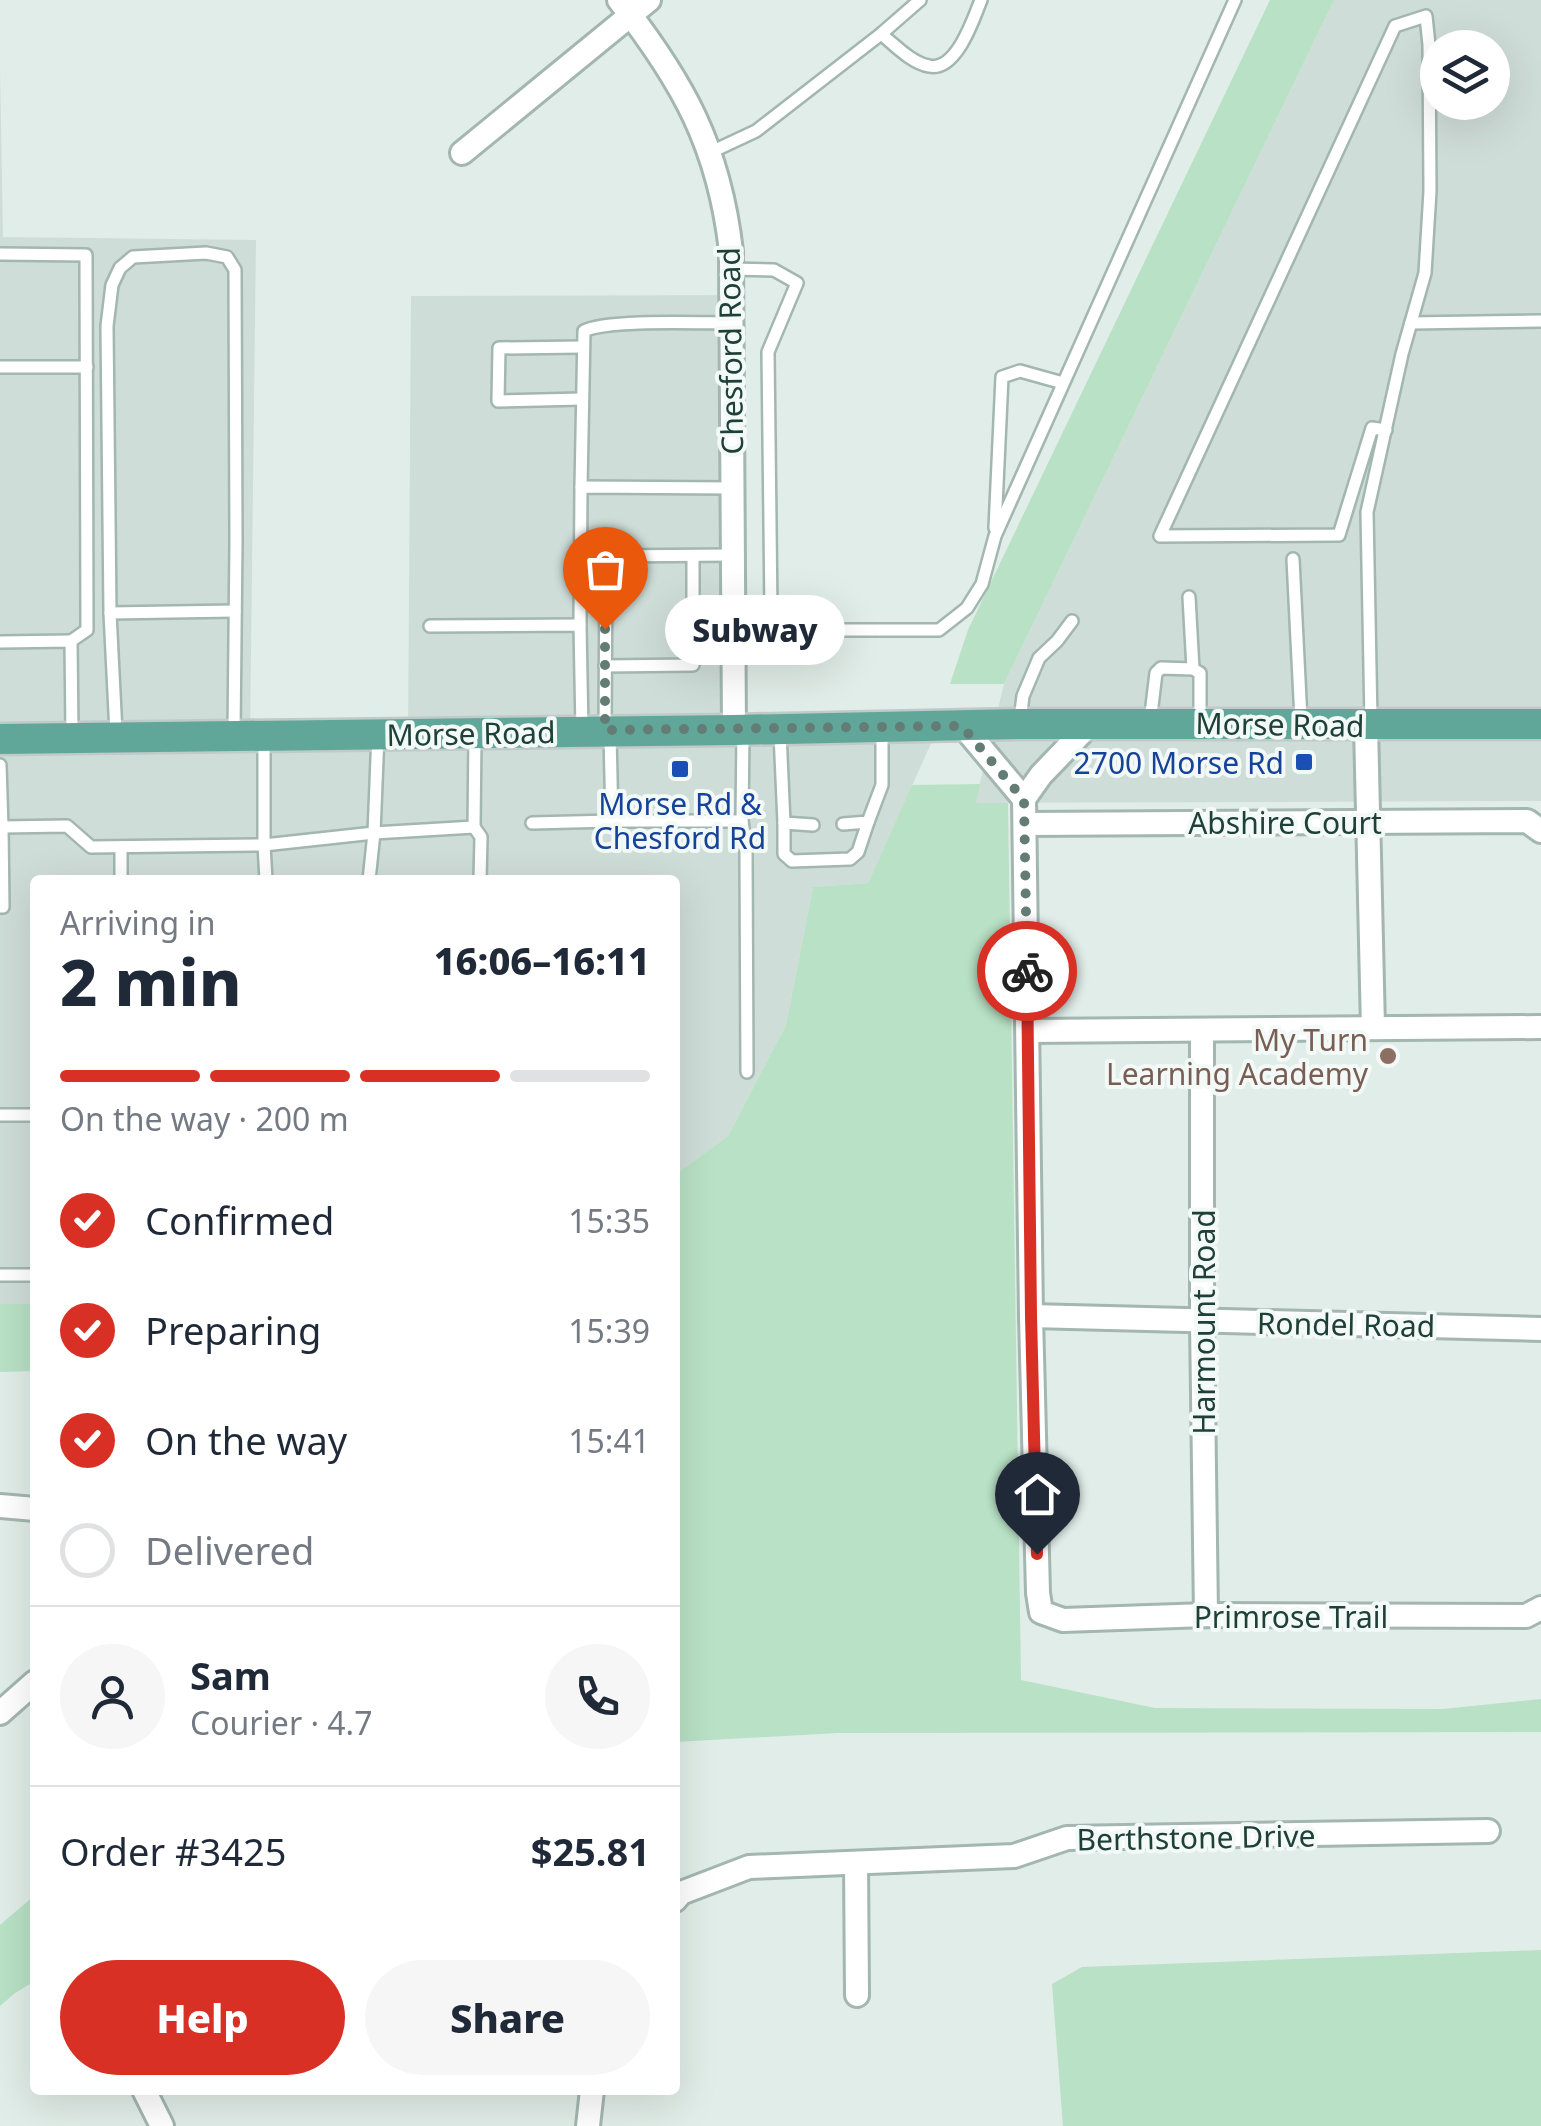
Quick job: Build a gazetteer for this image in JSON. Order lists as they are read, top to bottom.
{
  "streets": {
    "main road": ["Morse Road"],
    "street": [
      "Chesford Road",
      "Abshire Court",
      "Harmount Road",
      "Rondel Road",
      "Primrose Trail",
      "Berthstone Drive"
    ]
  },
  "crossings": [
    ["Chesford Road", "Morse Road"],
    ["Harmount Road", "Rondel Road"],
    ["Harmount Road", "Primrose Trail"],
    ["Rondel Road", "Primrose Trail"]
  ],
  "places": {
    "other": ["Subway", "My Turn Learning Academy"],
    "transit": ["2700 Morse Rd", "Morse Rd & Chesford Rd"]
  },
  "page": {
    "bubble": "Subway",
    "heading": ["2 min", "Arriving in", "16:06–16:11"],
    "panel": [
      "Sam",
      "Courier · 4.7",
      "Order #3425",
      "$25.81"
    ],
    "bar": "On the way · 200 m",
    "list": [
      ["Confirmed", "15:35"],
      ["Preparing", "15:39"],
      ["On the way", "15:41"],
      "Delivered"
    ],
    "buttons": ["Help", "Share"]
  }
}
